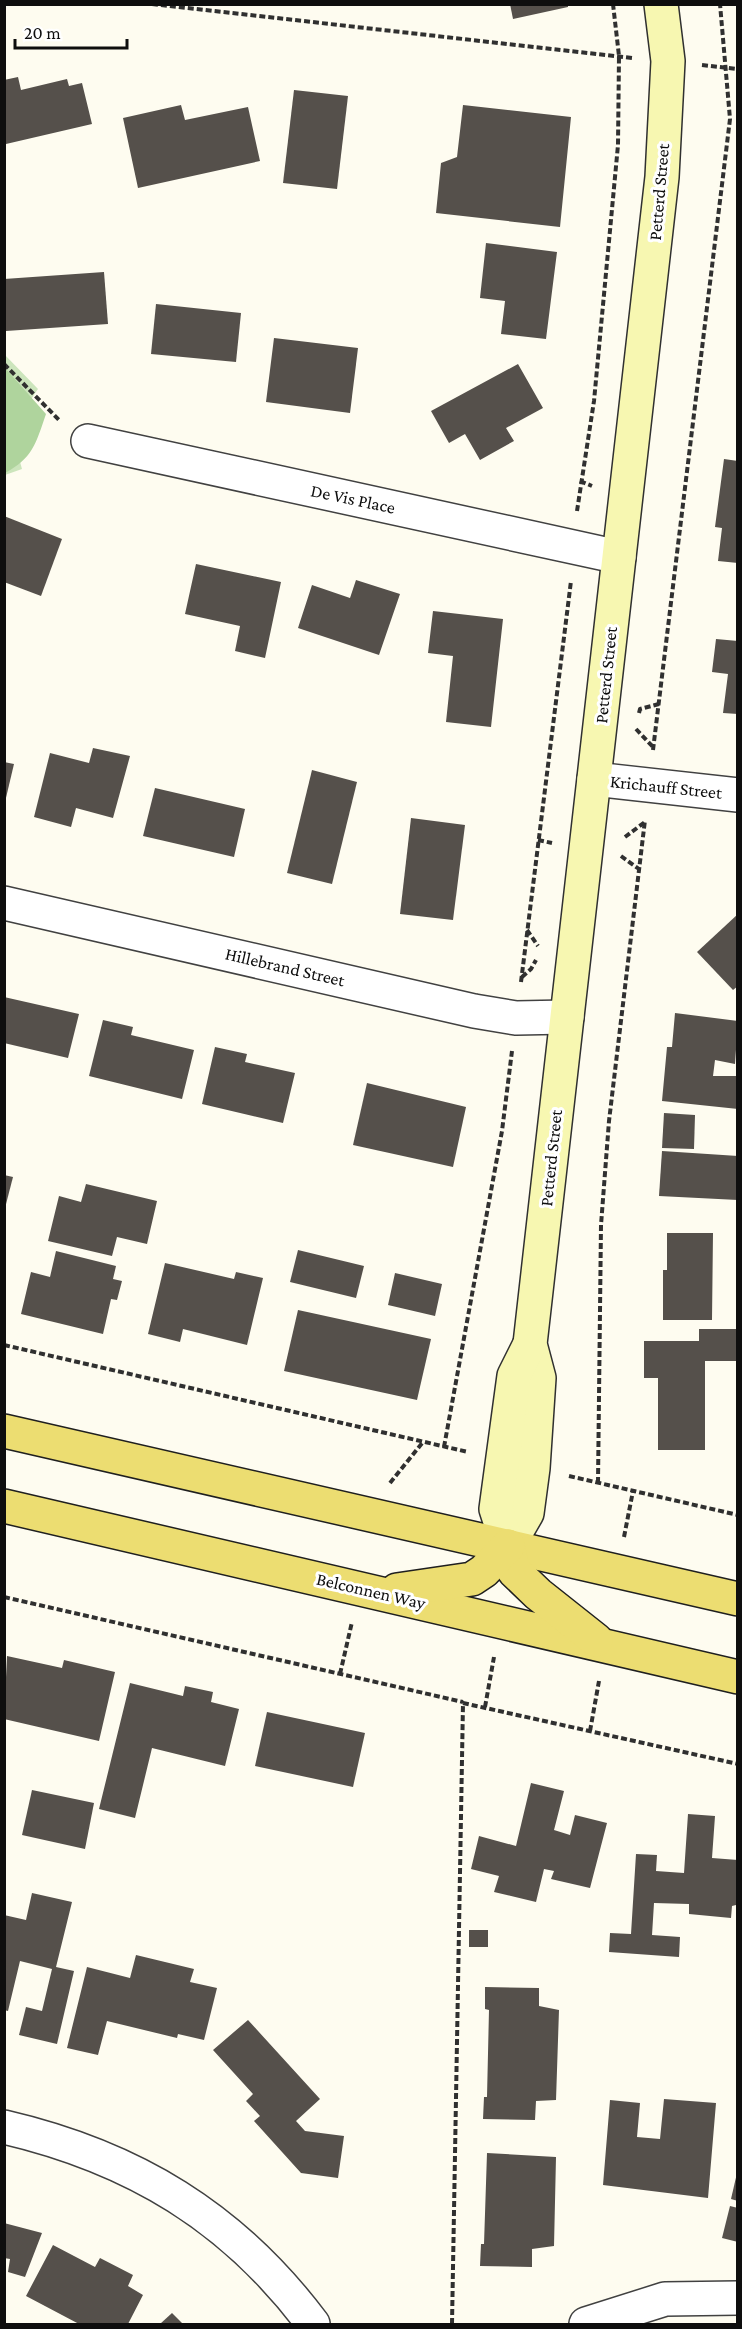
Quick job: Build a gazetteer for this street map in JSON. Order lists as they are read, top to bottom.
{
  "streets": {
    "main road": ["Belconnen Way"],
    "street": [
      "Petterd Street",
      "De Vis Place",
      "Krichauff Street",
      "Hillebrand Street"
    ]
  },
  "crossings": [
    ["Petterd Street", "De Vis Place"],
    ["Petterd Street", "Krichauff Street"],
    ["Petterd Street", "Hillebrand Street"]
  ],
  "scale_bar": "20 m"
}
